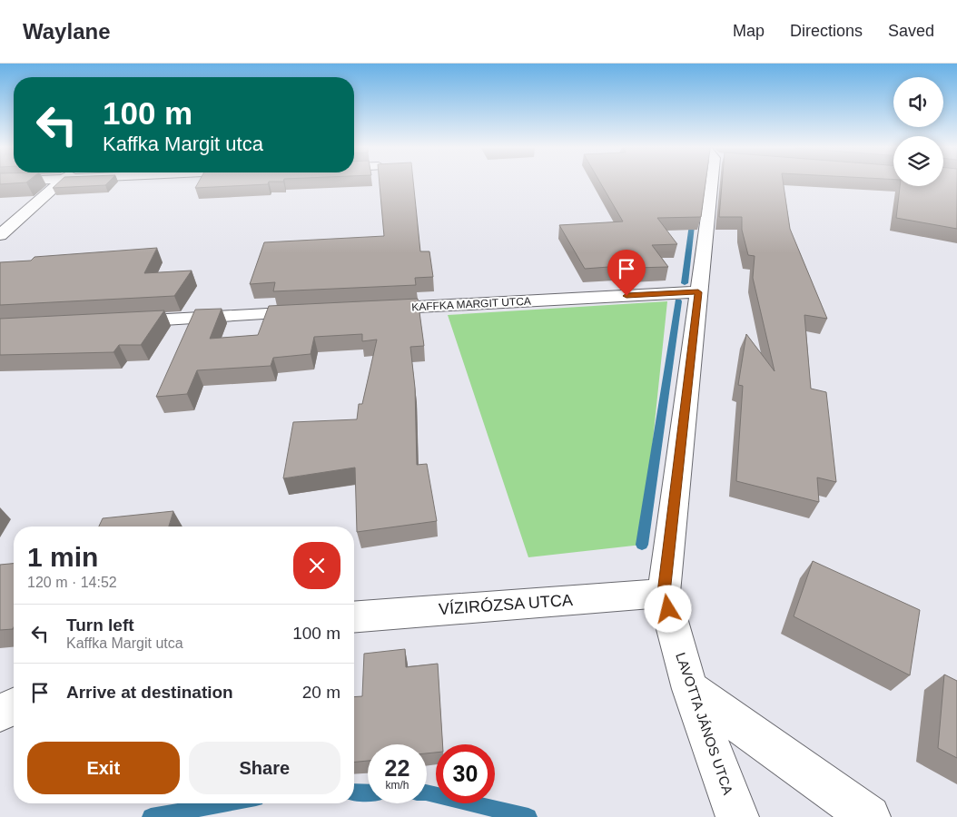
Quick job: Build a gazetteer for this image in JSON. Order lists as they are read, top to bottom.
{
  "streets": {
    "street": ["KAFFKA MARGIT UTCA", "VÍZIRÓZSA UTCA", "LAVOTTA JÁNOS UTCA"]
  },
  "crossings": [
    ["KAFFKA MARGIT UTCA", "LAVOTTA JÁNOS UTCA"],
    ["VÍZIRÓZSA UTCA", "LAVOTTA JÁNOS UTCA"]
  ],
  "page": {
    "header": "Waylane",
    "nav": ["Map", "Directions", "Saved"],
    "turn": ["100 m", "Kaffka Margit utca"],
    "heading": ["1 min", "120 m · 14:52"],
    "list": [
      {
        "name": "Turn left",
        "note": "Kaffka Margit utca",
        "value": "100 m"
      },
      {
        "name": "Arrive at destination",
        "value": "20 m"
      }
    ],
    "buttons": ["Exit", "Share"],
    "speed": "22 km/h",
    "limit": "30"
  }
}
